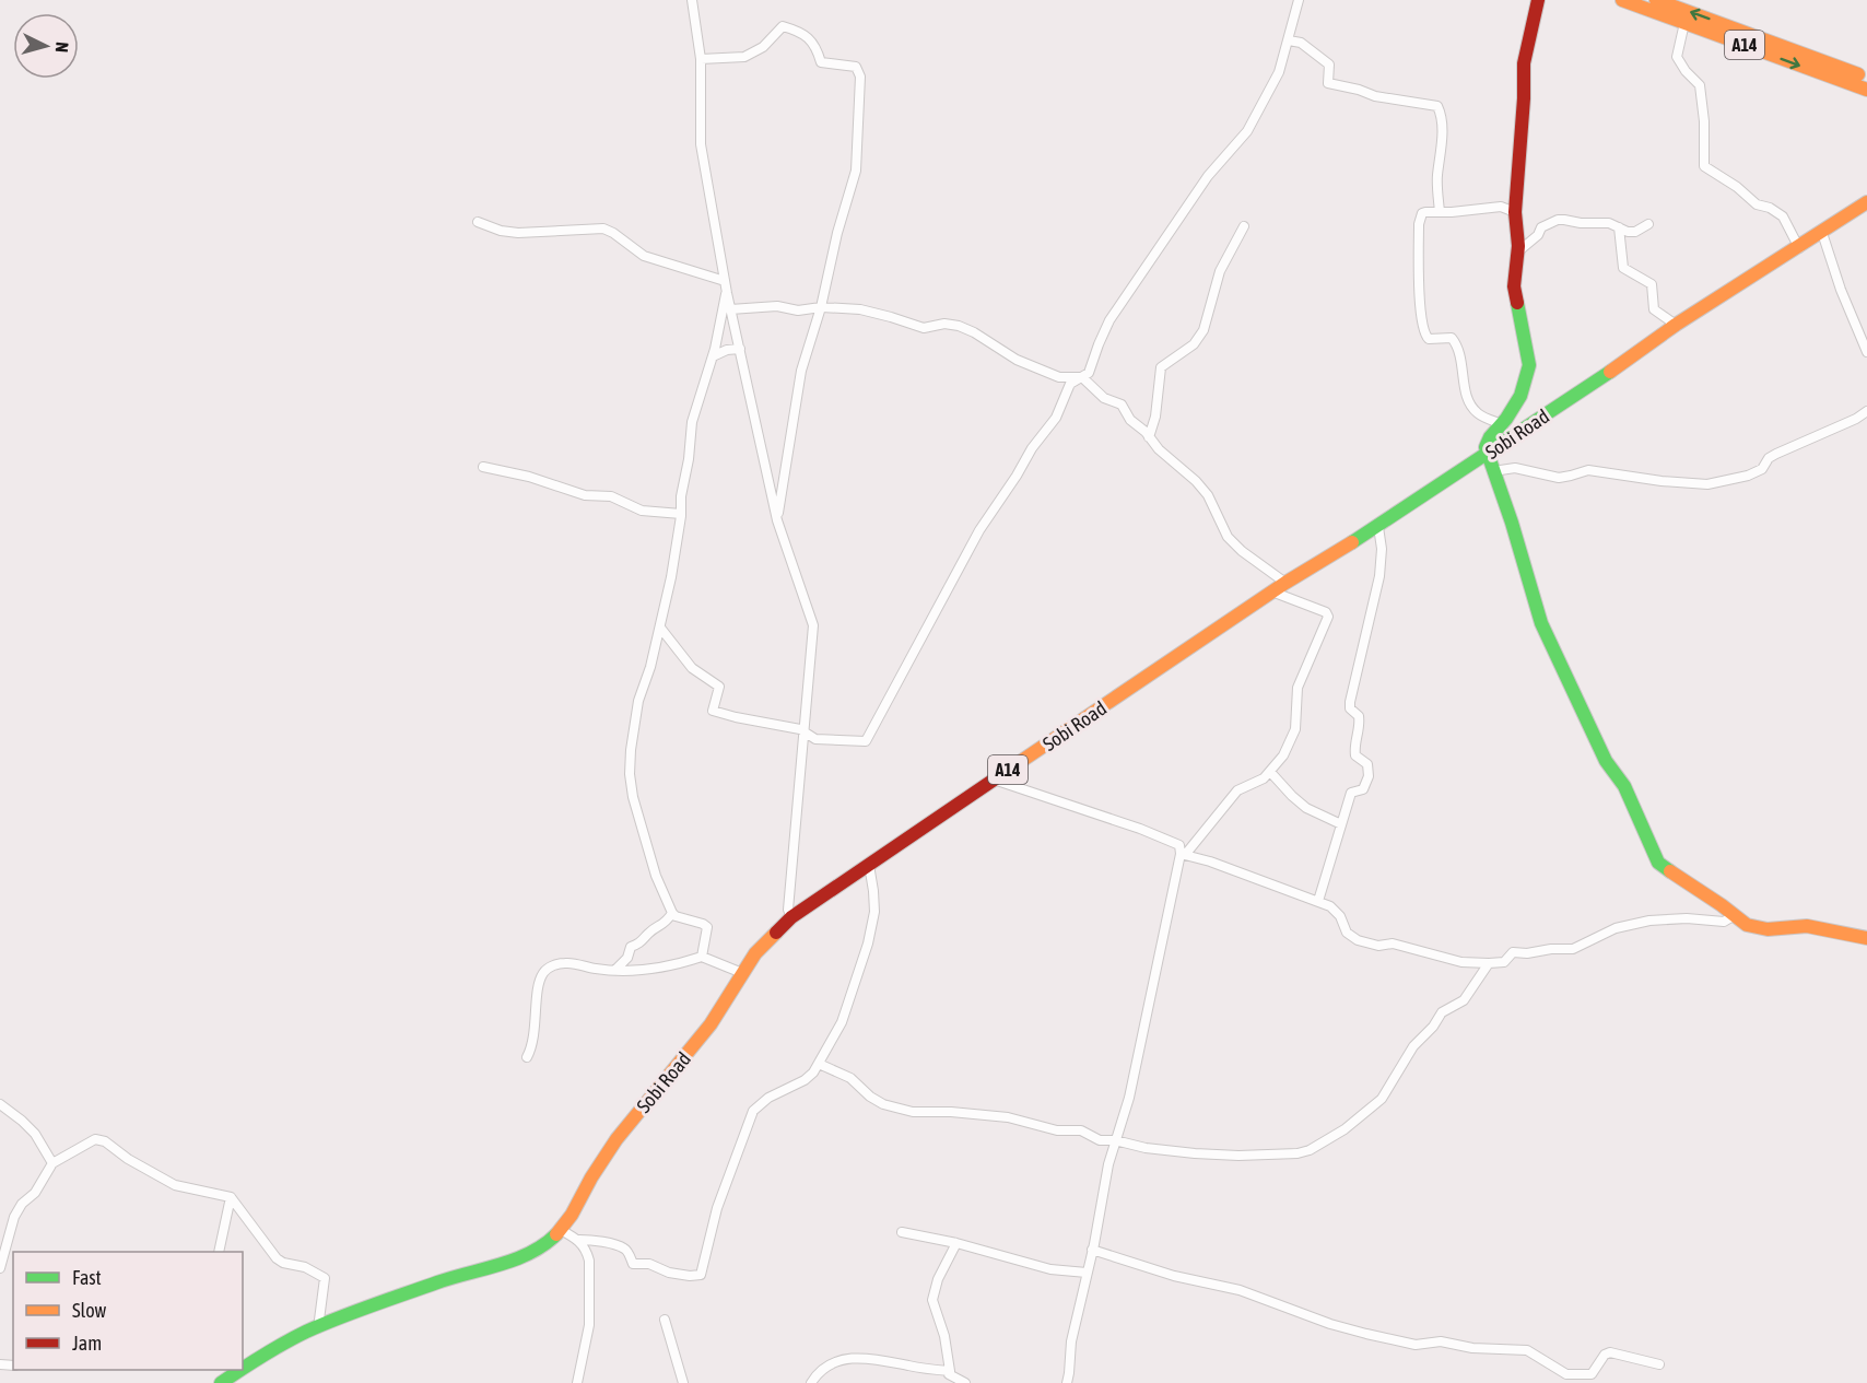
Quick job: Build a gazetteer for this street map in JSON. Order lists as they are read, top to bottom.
{
  "streets": {
    "main road": ["A14", "Sobi Road"]
  },
  "legend": ["Fast", "Slow", "Jam"],
  "north": "right"
}
